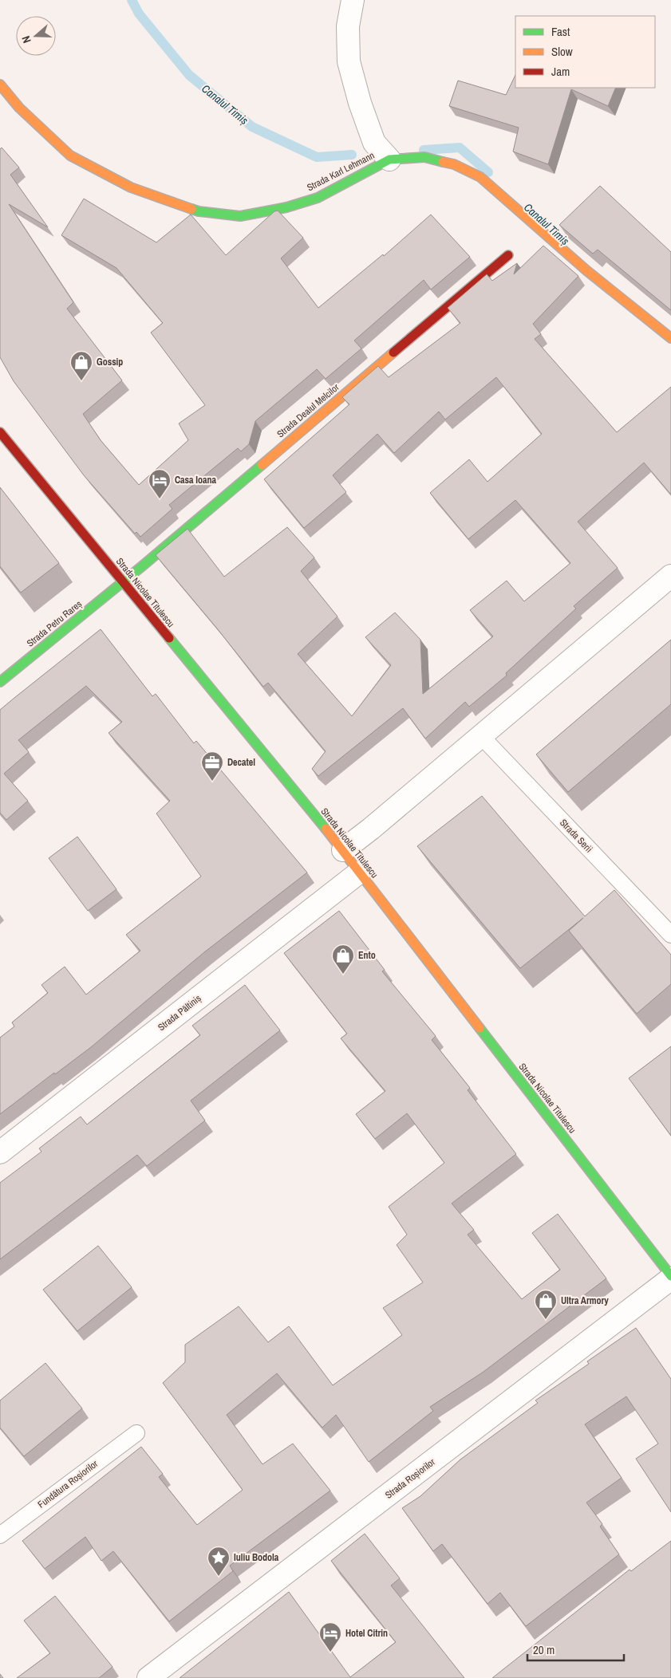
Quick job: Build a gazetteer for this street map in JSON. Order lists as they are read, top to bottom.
{
  "streets": {
    "street": [
      "Strada Karl Lehmann",
      "Strada Dealul Melcilor",
      "Strada Nicolae Titulescu",
      "Strada Petru Rareș",
      "Strada Păltiniș",
      "Strada Roșiorilor"
    ],
    "lane": ["Strada Serii", "Fundătura Roșiorilor"]
  },
  "crossings": [
    ["Strada Dealul Melcilor", "Strada Nicolae Titulescu"],
    ["Strada Dealul Melcilor", "Strada Petru Rareș"],
    ["Strada Nicolae Titulescu", "Strada Petru Rareș"],
    ["Strada Nicolae Titulescu", "Strada Păltiniș"],
    ["Strada Nicolae Titulescu", "Strada Roșiorilor"]
  ],
  "water": ["Canalul Timiș"],
  "places": {
    "shop": ["Gossip", "Ento", "Ultra Armory"],
    "hotel": ["Casa Ioana", "Hotel Citrin"],
    "office": ["Decatel"],
    "place": ["Iuliu Bodola"]
  },
  "legend": ["Fast", "Slow", "Jam"],
  "scale_bar": "20 m",
  "north": "left"
}
